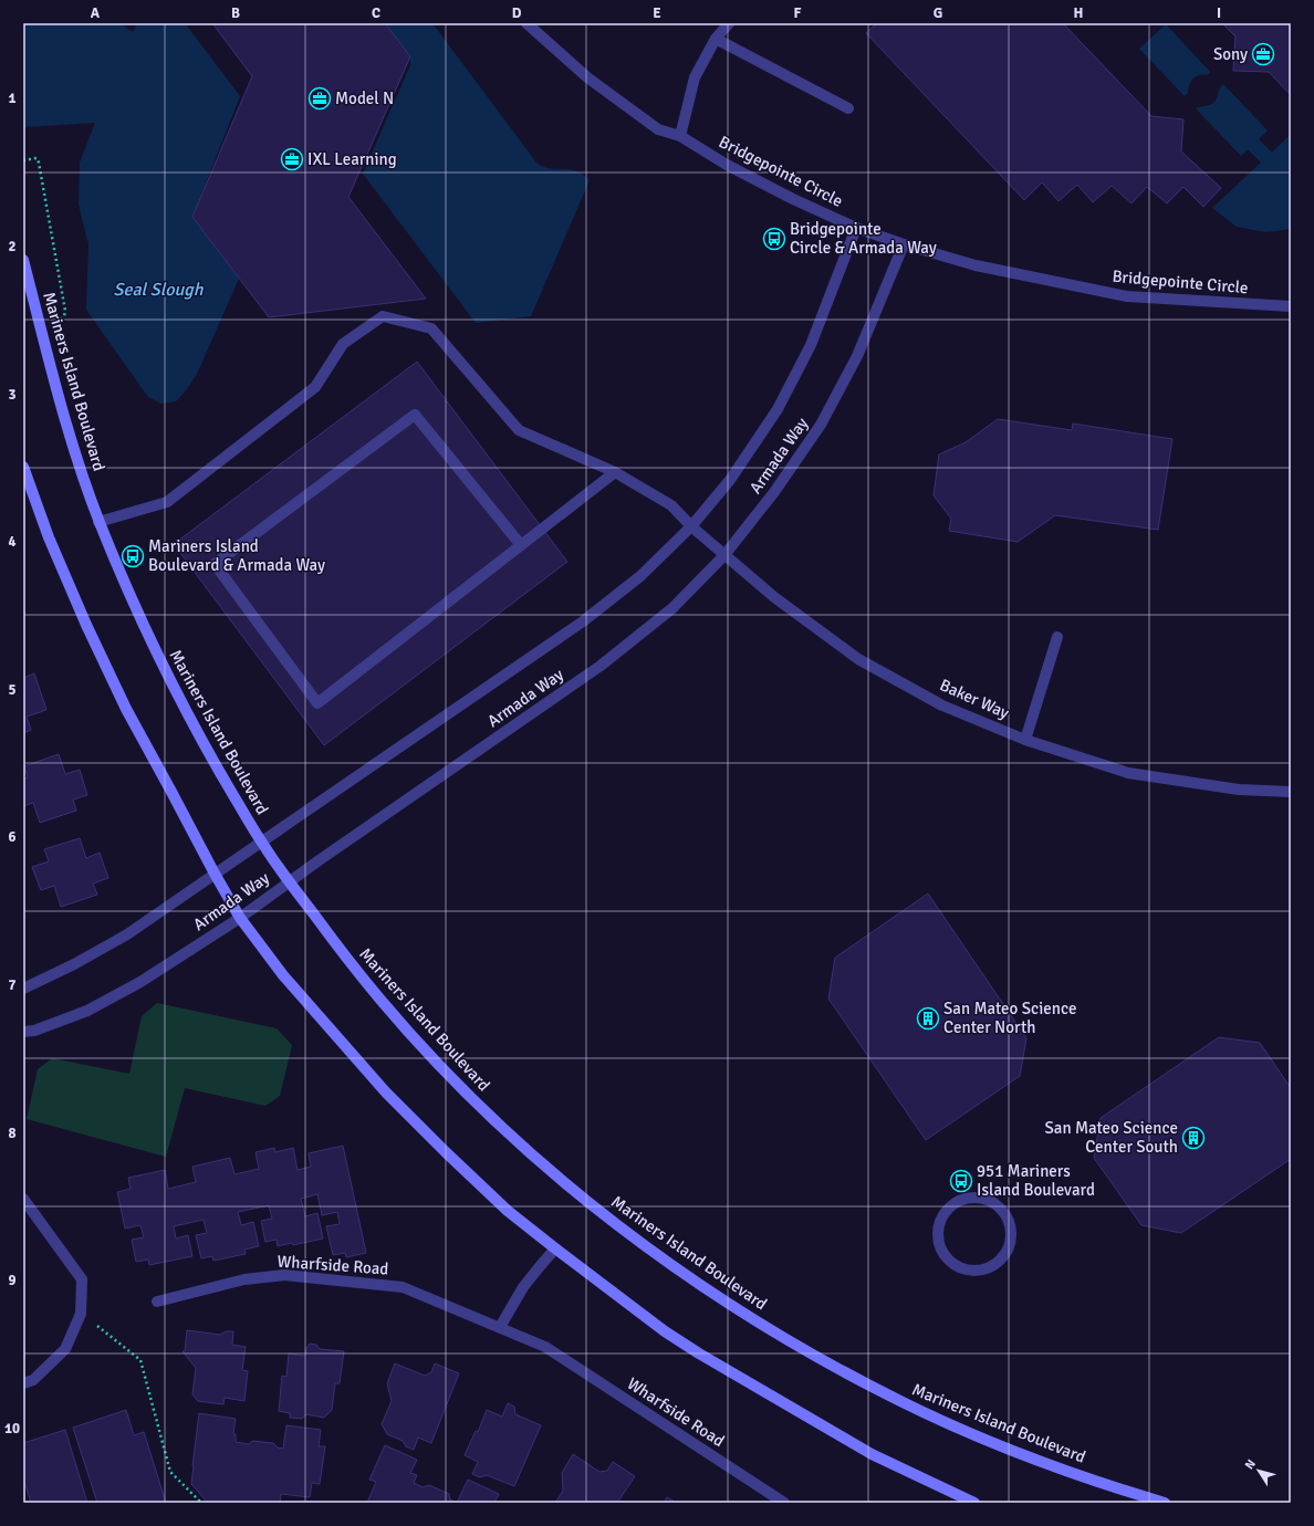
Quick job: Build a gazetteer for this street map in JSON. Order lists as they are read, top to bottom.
{
  "streets": {
    "main road": ["Mariners Island Boulevard"],
    "street": [
      "Bridgepointe Circle",
      "Armada Way",
      "Baker Way",
      "Wharfside Road"
    ]
  },
  "crossings": [
    ["Bridgepointe Circle", "Armada Way"],
    ["Mariners Island Boulevard", "Armada Way"],
    ["Mariners Island Boulevard", "Baker Way"],
    ["Armada Way", "Baker Way"]
  ],
  "water": ["Seal Slough"],
  "places": {
    "office": ["Sony", "Model N", "IXL Learning"],
    "bus stop": ["Bridgepointe Circle & Armada Way", "Mariners Island Boulevard & Armada Way", "951 Mariners Island Boulevard"],
    "building": ["San Mateo Science Center North", "San Mateo Science Center South"]
  },
  "north": "top left",
  "grid": {
    "columns": [
      "A",
      "B",
      "C",
      "D",
      "E",
      "F",
      "G",
      "H",
      "I"
    ],
    "rows": [
      "1",
      "2",
      "3",
      "4",
      "5",
      "6",
      "7",
      "8",
      "9",
      "10"
    ]
  }
}
